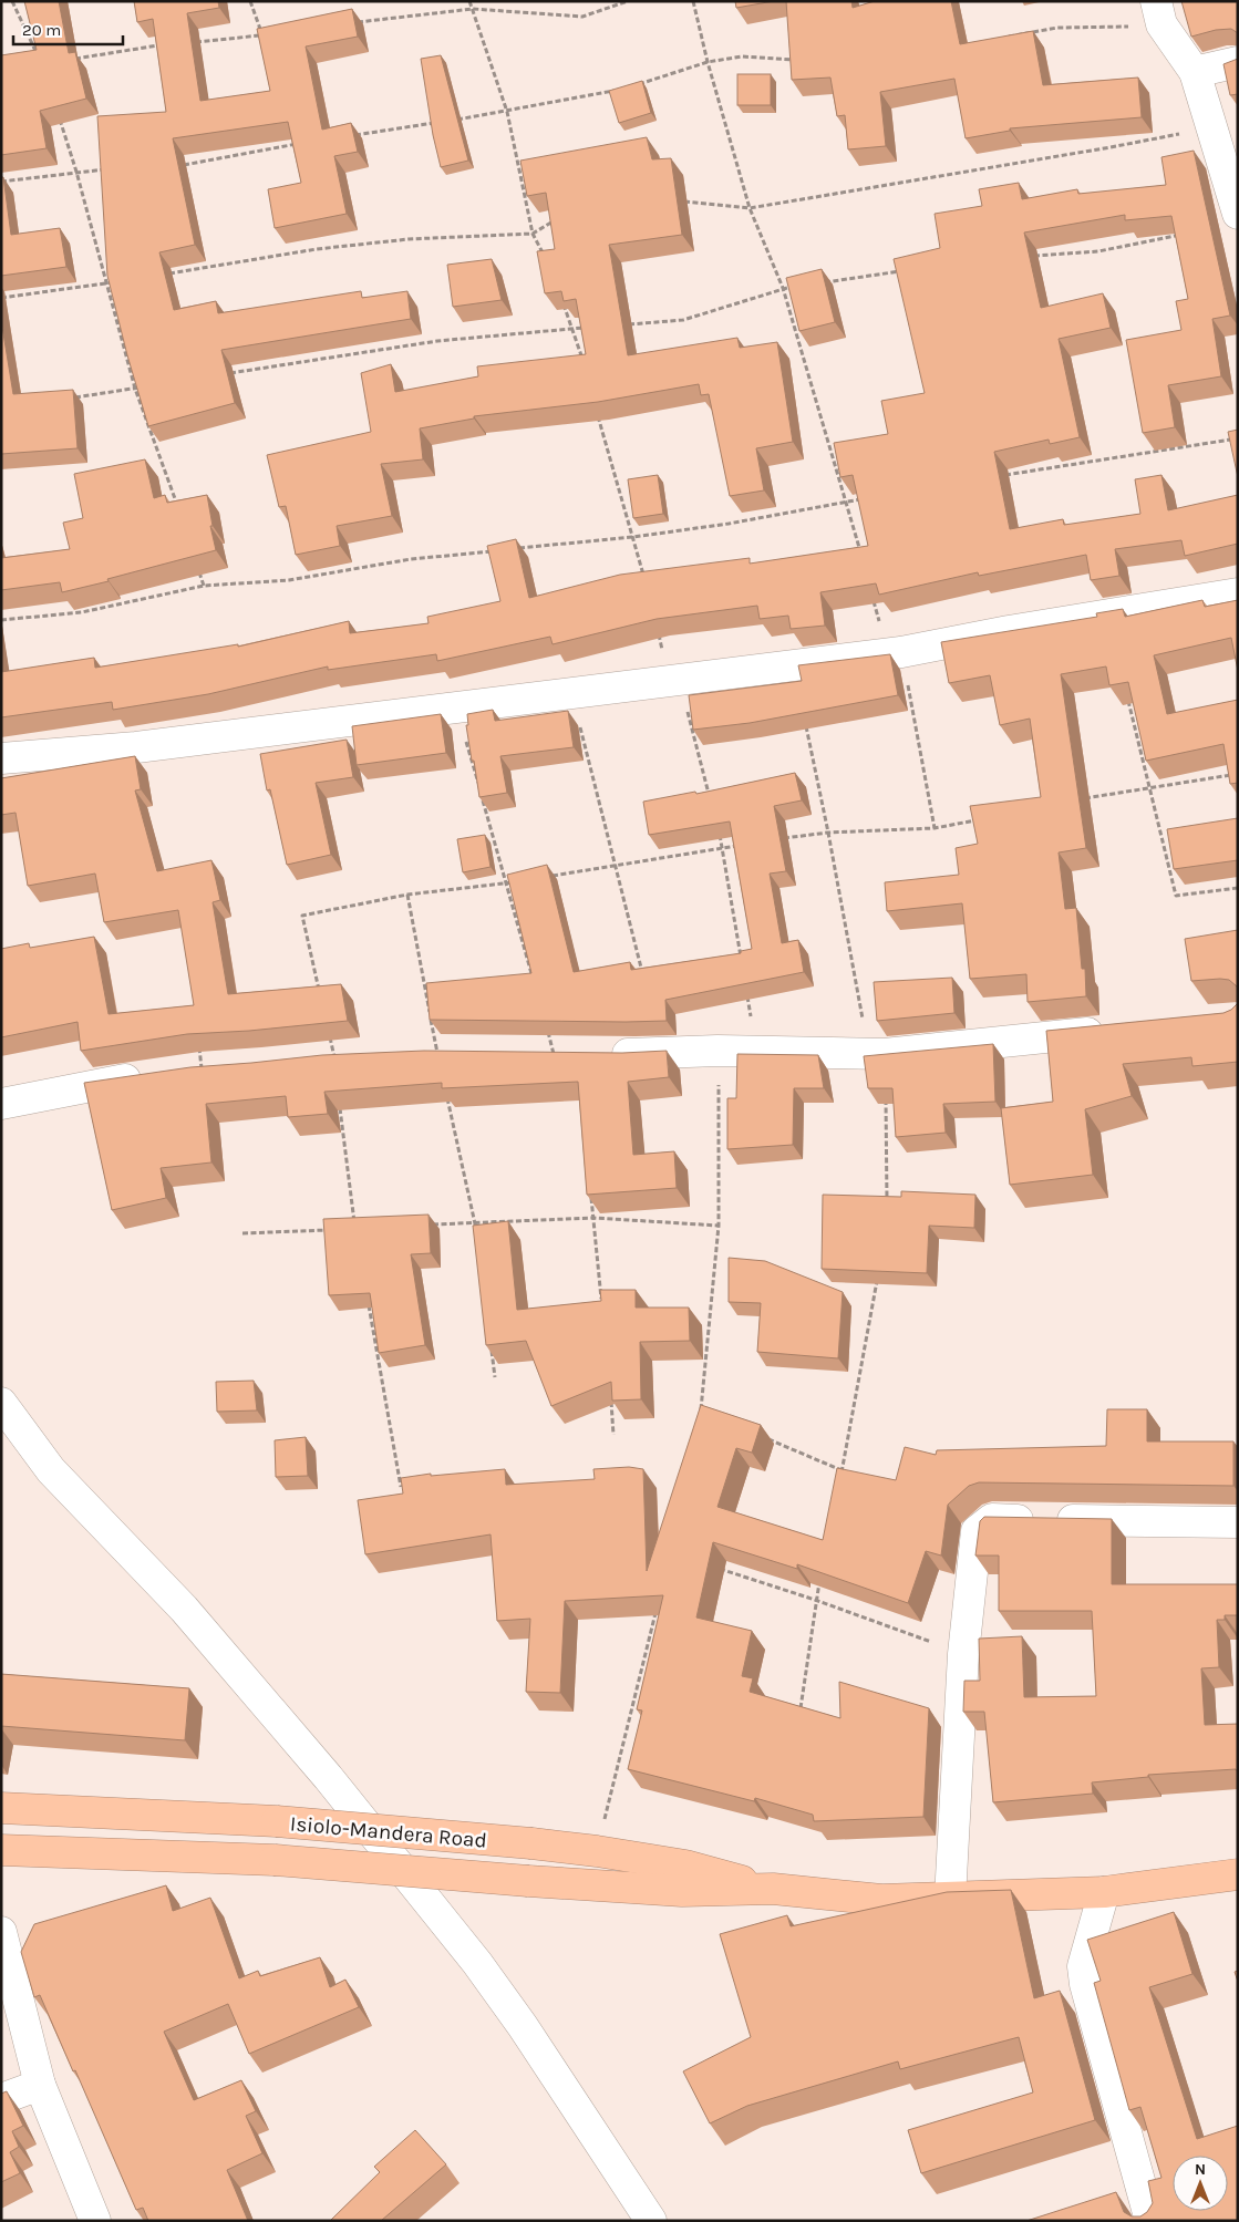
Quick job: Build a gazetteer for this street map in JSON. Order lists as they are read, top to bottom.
{
  "streets": {
    "highway": ["Isiolo-Mandera Road"]
  },
  "scale_bar": "20 m",
  "north": "top"
}
